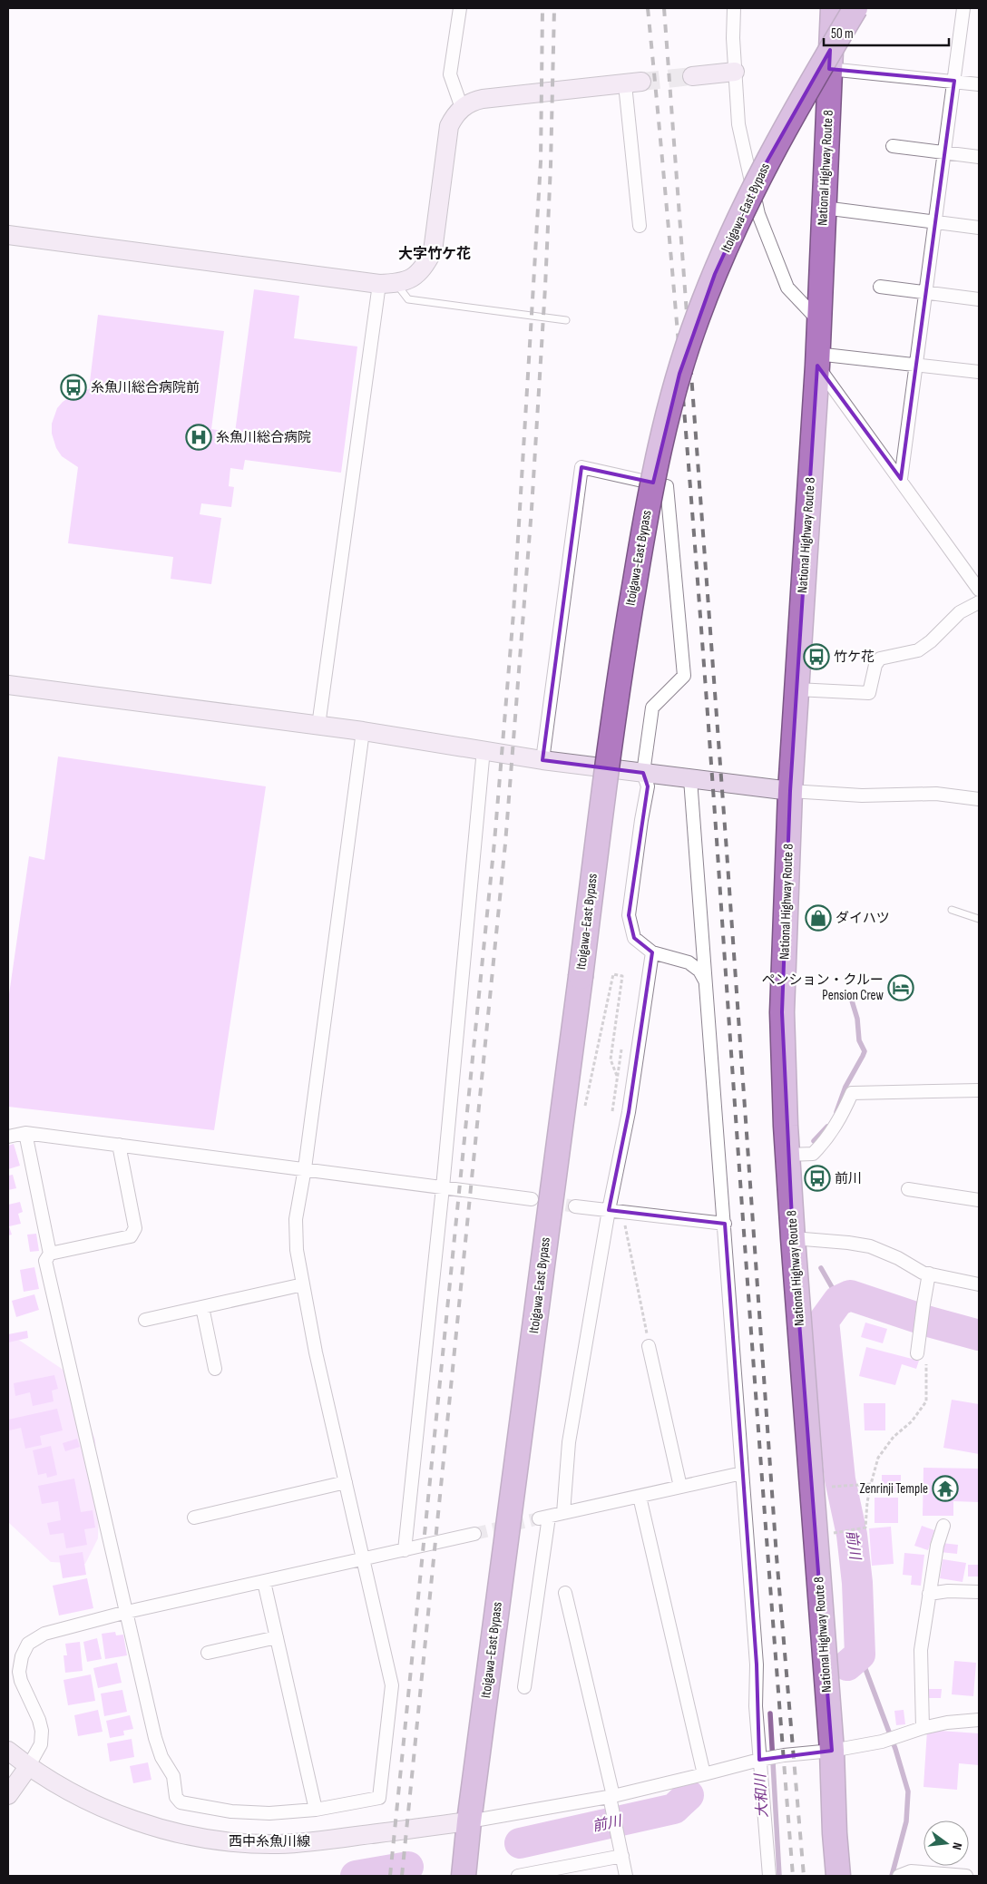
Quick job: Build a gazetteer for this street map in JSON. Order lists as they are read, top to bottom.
{
  "streets": {
    "highway": ["National Highway Route 8", "Itoigawa-East Bypass"],
    "street": ["西中糸魚川線"]
  },
  "crossings": [
    ["Itoigawa-East Bypass", "西中糸魚川線"]
  ],
  "districts": ["大字竹ケ花"],
  "water": ["前川", "大和川"],
  "places": {
    "bus stop": ["糸魚川総合病院前", "竹ケ花", "前川"],
    "hospital": ["糸魚川総合病院"],
    "shop": ["ダイハツ"],
    "hotel": ["ペンション・クルー Pension Crew"],
    "temple": ["Zenrinji Temple"]
  },
  "scale_bar": "50 m",
  "north": "right"
}
